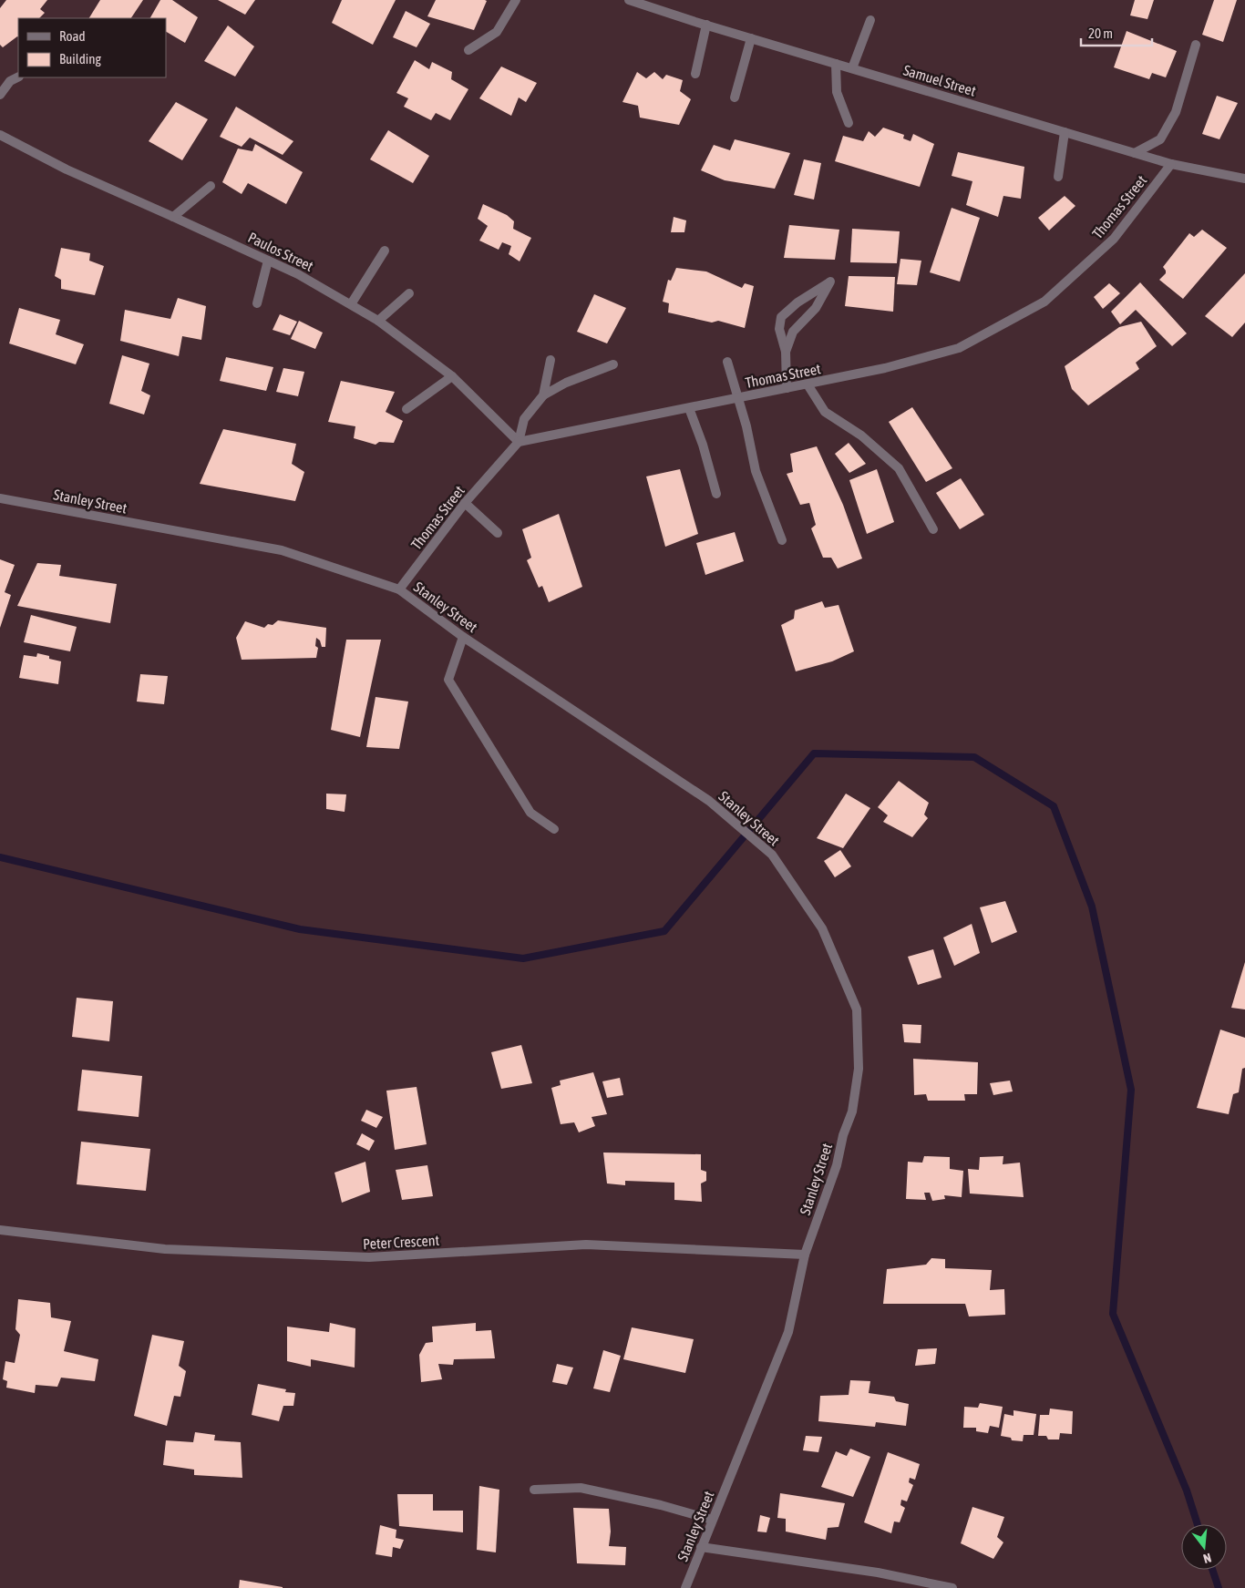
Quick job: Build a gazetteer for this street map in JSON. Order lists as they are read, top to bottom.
{
  "streets": {
    "street": [
      "Samuel Street",
      "Thomas Street",
      "Paulos Street",
      "Stanley Street",
      "Peter Crescent"
    ]
  },
  "crossings": [
    ["Samuel Street", "Thomas Street"],
    ["Thomas Street", "Paulos Street"],
    ["Thomas Street", "Stanley Street"],
    ["Stanley Street", "Peter Crescent"]
  ],
  "legend": ["Road", "Building"],
  "scale_bar": "20 m",
  "north": "bottom"
}
